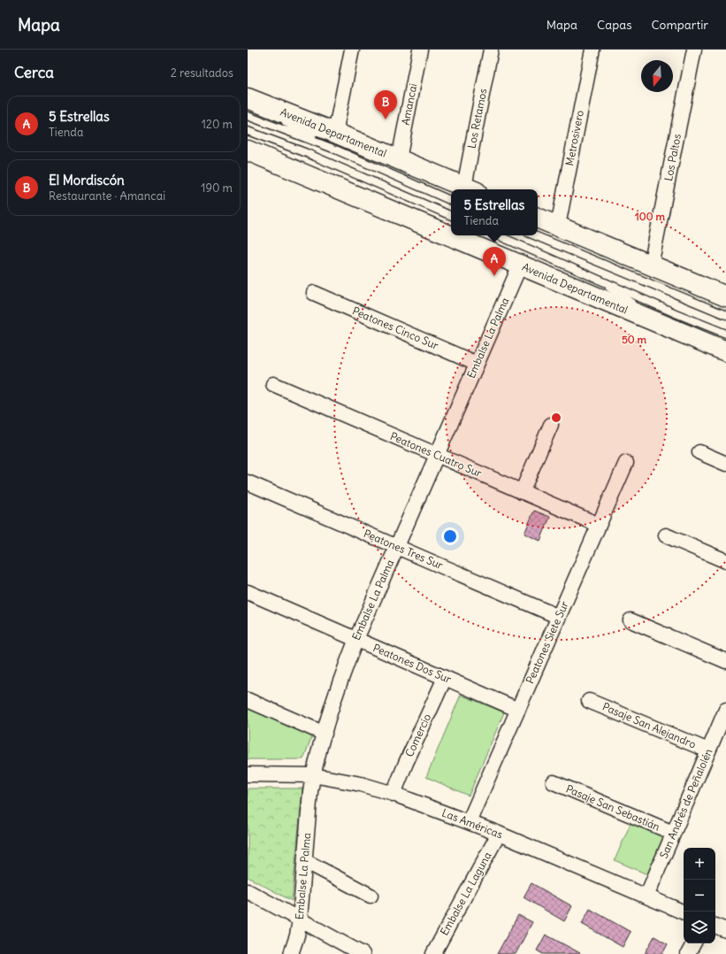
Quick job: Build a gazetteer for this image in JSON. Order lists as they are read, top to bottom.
{
  "streets": {
    "main road": ["Avenida Departamental"],
    "street": [
      "Amancai",
      "Los Retamos",
      "Metrosivero",
      "Los Paltos",
      "Peatones Cinco Sur",
      "Embalse La Palma",
      "Peatones Cuatro Sur",
      "Peatones Tres Sur",
      "Peatones Siete Sur",
      "Peatones Dos Sur",
      "Pasaje San Alejandro",
      "Comercio",
      "San Andrés de Peñalolén",
      "Pasaje San Sebastián",
      "Las Américas",
      "Embalse La Laguna"
    ]
  },
  "crossings": [
    ["Amancai", "Avenida Departamental"],
    ["Avenida Departamental", "Embalse La Palma"],
    ["Peatones Cinco Sur", "Embalse La Palma"],
    ["Embalse La Palma", "Peatones Cuatro Sur"],
    ["Embalse La Palma", "Peatones Tres Sur"],
    ["Embalse La Palma", "Peatones Dos Sur"],
    ["Embalse La Palma", "Las Américas"],
    ["Peatones Cuatro Sur", "Peatones Siete Sur"],
    ["Peatones Tres Sur", "Peatones Siete Sur"],
    ["Peatones Siete Sur", "Peatones Dos Sur"],
    ["Peatones Siete Sur", "Las Américas"],
    ["Peatones Dos Sur", "Comercio"],
    ["Pasaje San Alejandro", "San Andrés de Peñalolén"],
    ["Comercio", "Las Américas"],
    ["San Andrés de Peñalolén", "Pasaje San Sebastián"],
    ["San Andrés de Peñalolén", "Las Américas"],
    ["Las Américas", "Embalse La Laguna"]
  ],
  "north": "bottom",
  "page": {
    "header": "Mapa",
    "nav": ["Mapa", "Capas", "Compartir"],
    "heading": ["Cerca", "2 resultados"],
    "pins": ["B", "A"],
    "list": [
      {
        "mark": "A",
        "name": "5 Estrellas",
        "note": "Tienda",
        "value": "120 m"
      },
      {
        "mark": "B",
        "name": "El Mordiscón",
        "note": "Restaurante · Amancai",
        "value": "190 m"
      }
    ],
    "popup": ["5 Estrellas", "Tienda"],
    "map_buttons": ["+", "−"]
  },
  "rings": ["100 m", "50 m"]
}
